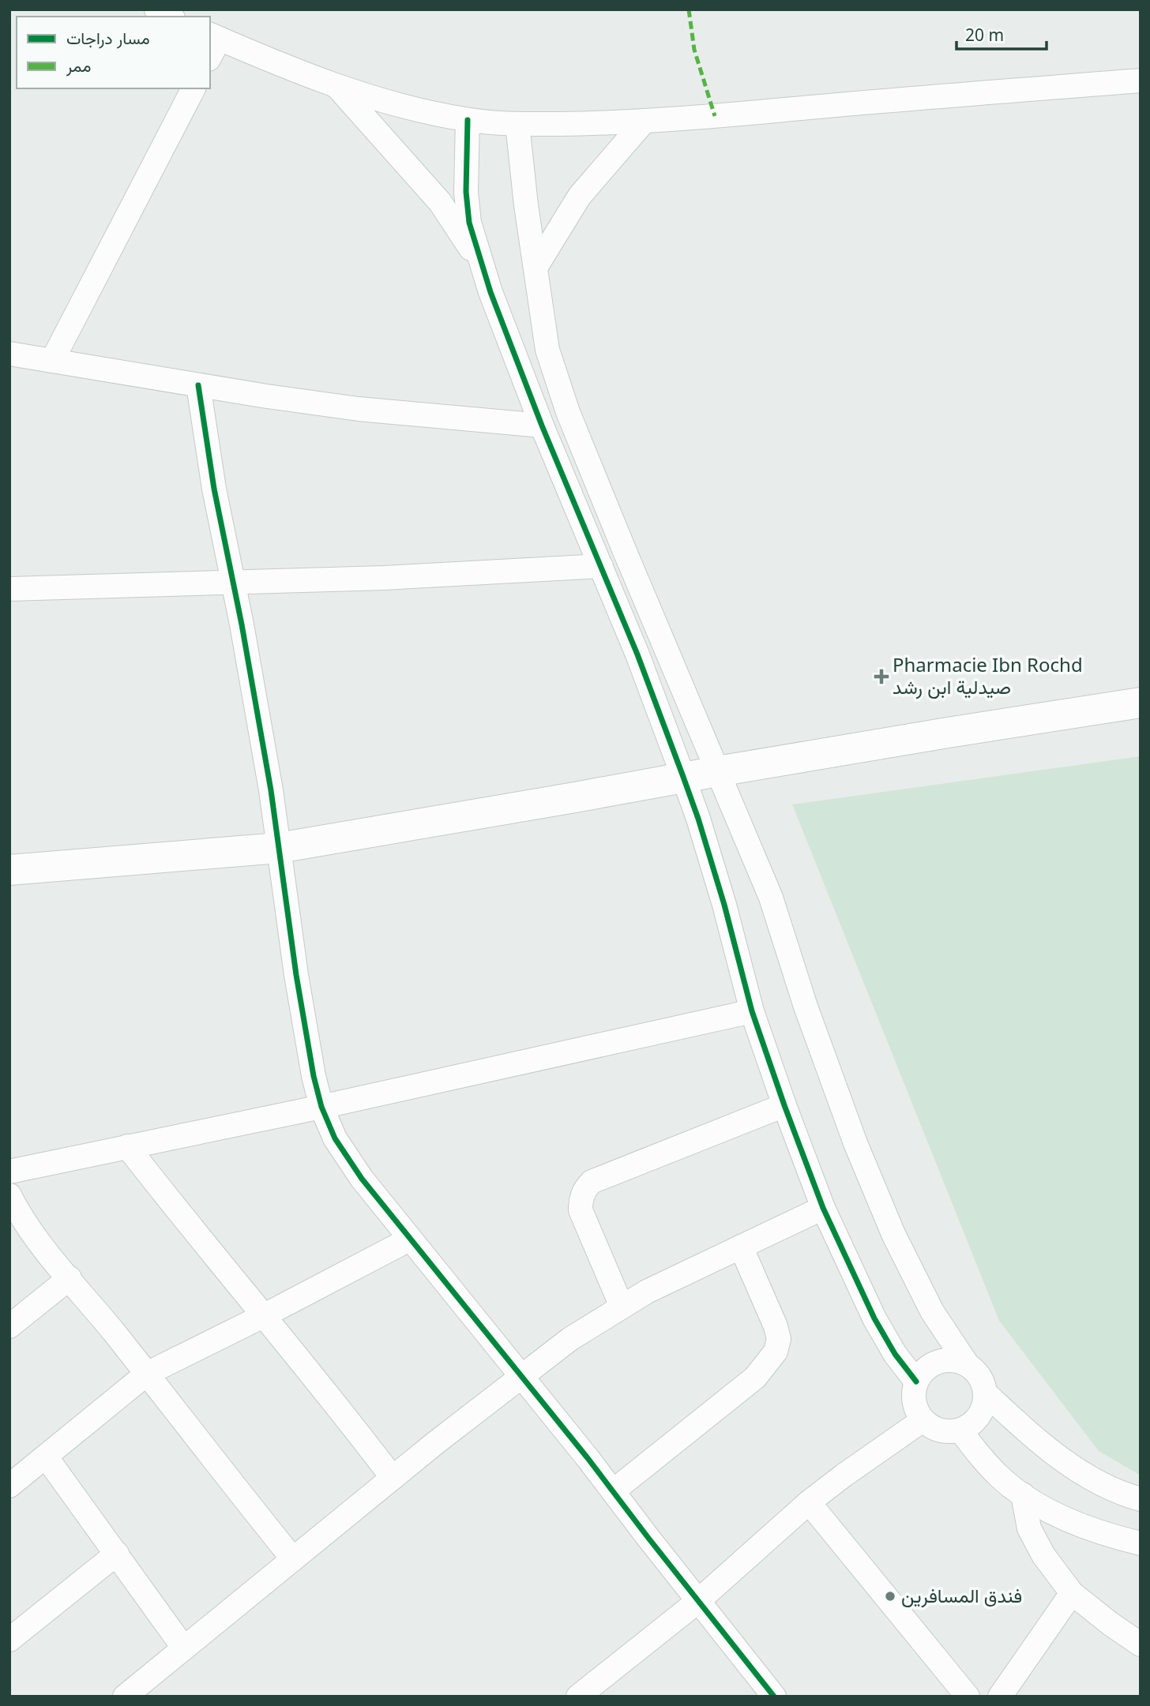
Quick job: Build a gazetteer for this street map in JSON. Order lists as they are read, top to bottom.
{
  "places": {
    "health": ["Pharmacie Ibn Rochd صيدلية ابن رشد"],
    "other": ["فندق المسافرين"]
  },
  "legend": ["مسار دراجات", "ممر"],
  "scale_bar": "20 m"
}
